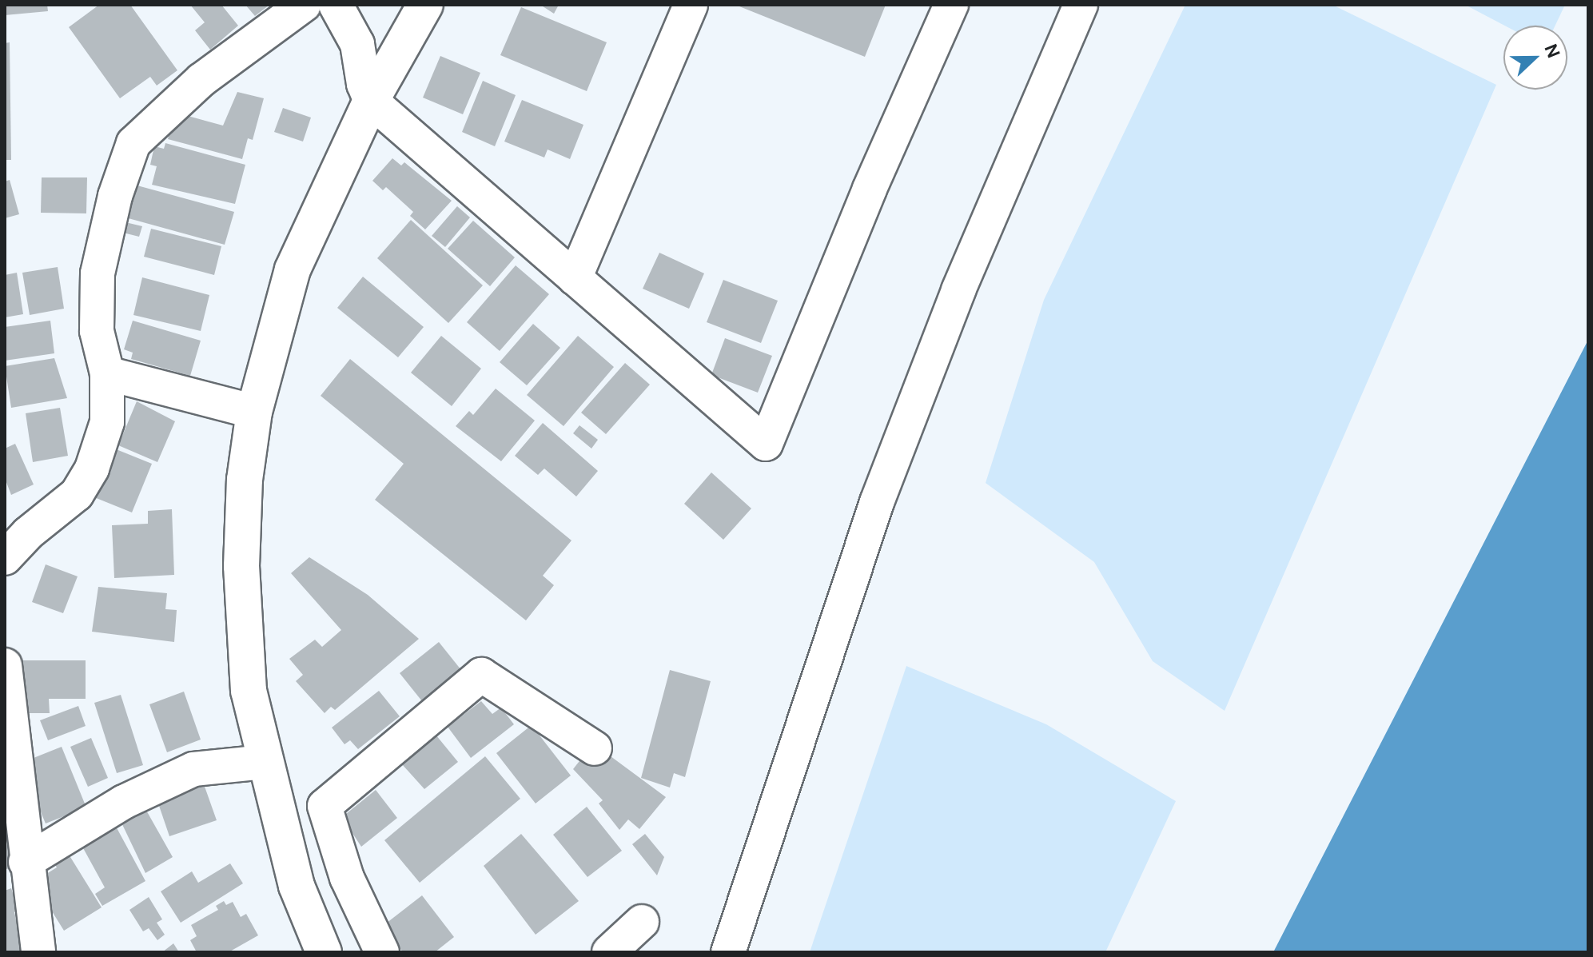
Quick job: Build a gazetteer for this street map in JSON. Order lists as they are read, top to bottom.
{
  "north": "right"
}
